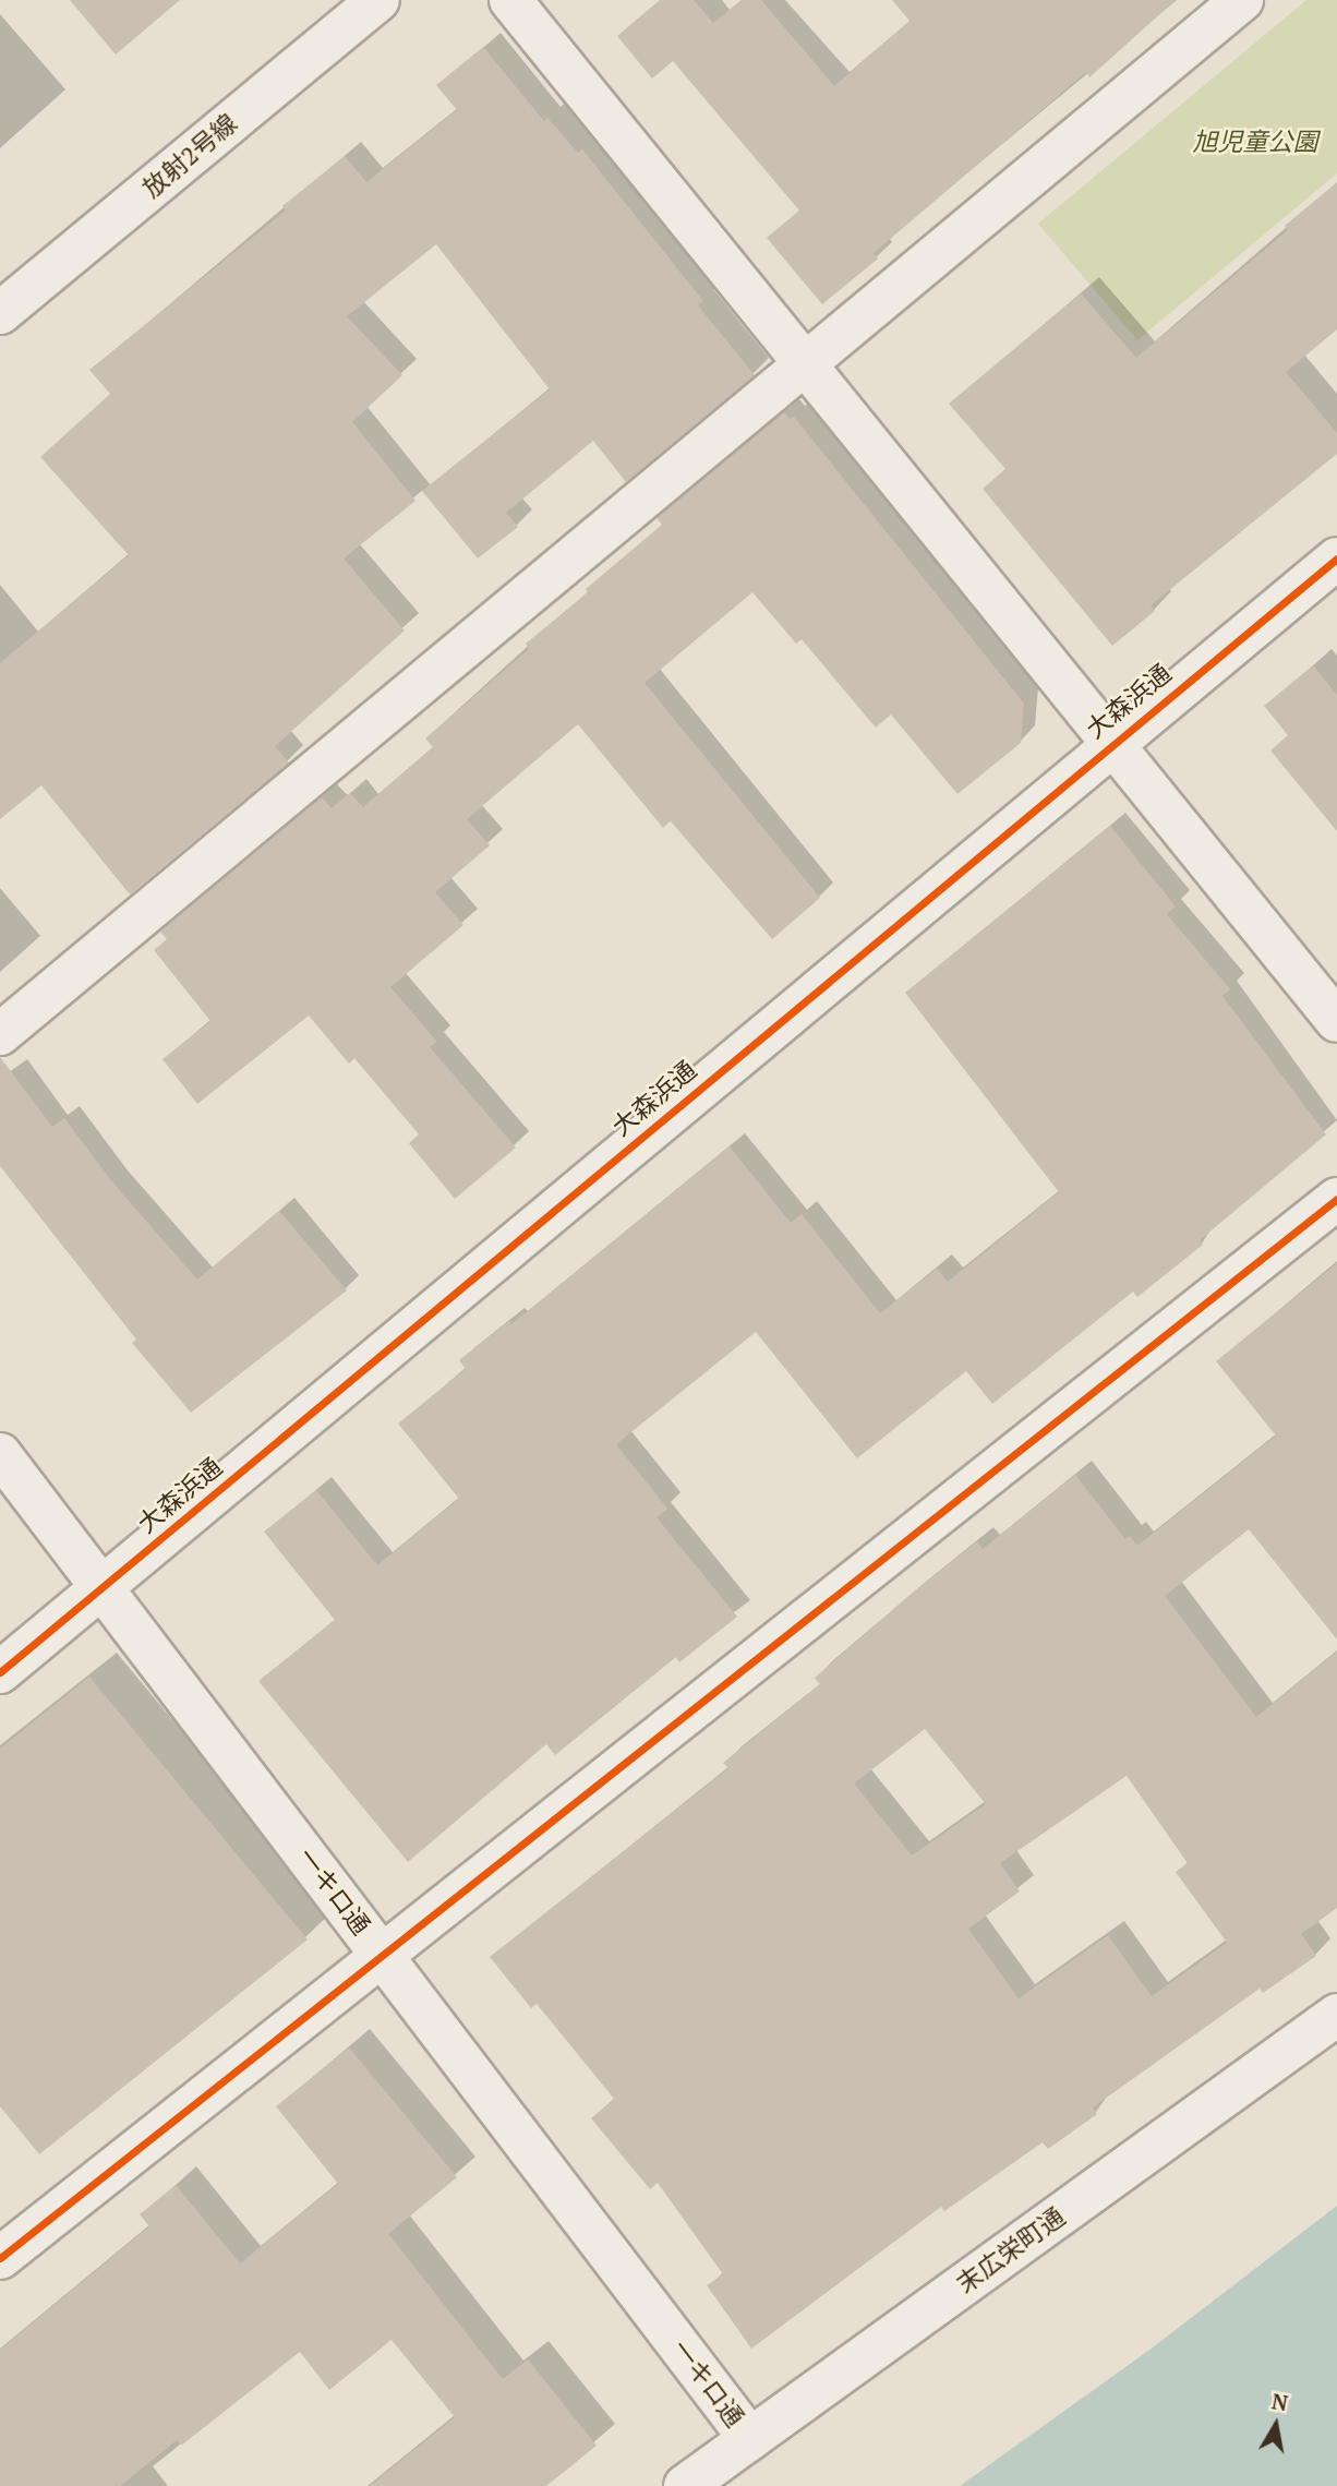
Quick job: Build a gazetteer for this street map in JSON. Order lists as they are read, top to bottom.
{
  "streets": {
    "street": [
      "放射2号線",
      "大森浜通",
      "一キロ通",
      "末広栄町通"
    ]
  },
  "crossings": [
    ["大森浜通", "一キロ通"],
    ["一キロ通", "末広栄町通"]
  ],
  "parks": ["旭児童公園"],
  "north": "top"
}
